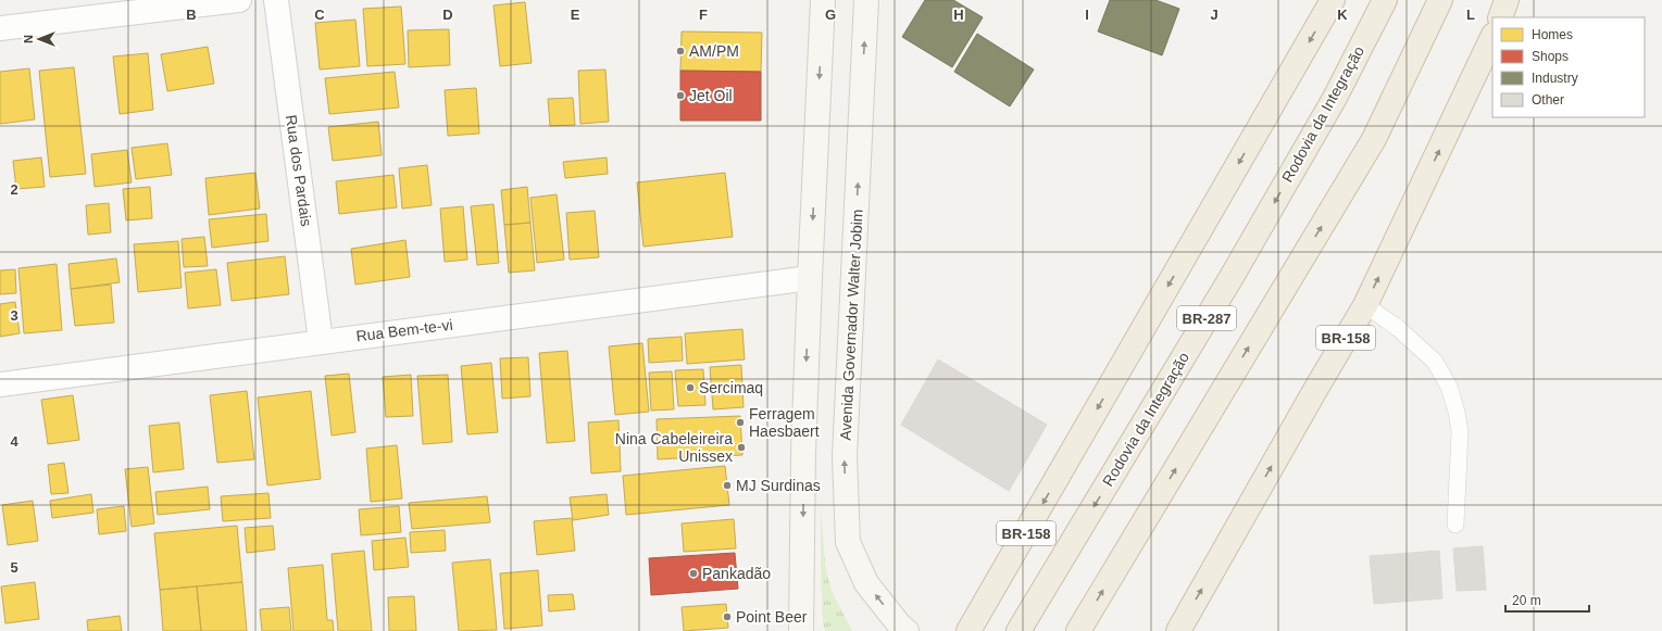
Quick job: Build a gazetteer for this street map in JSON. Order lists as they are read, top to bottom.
{
  "streets": {
    "highway": ["Rodovia da Integração", "BR-287", "BR-158"],
    "main road": ["Avenida Governador Walter Jobim"],
    "street": ["Rua dos Pardais", "Rua Bem-te-vi"]
  },
  "crossings": [
    ["Rua dos Pardais", "Rua Bem-te-vi"]
  ],
  "places": [
    "AM/PM",
    "Jet Oil",
    "Sercimaq",
    "Ferragem Haesbaert",
    "Nina Cabeleireira Unissex",
    "MJ Surdinas",
    "Pankadão",
    "Point Beer"
  ],
  "legend": [
    "Homes",
    "Shops",
    "Industry",
    "Other"
  ],
  "scale_bar": "20 m",
  "north": "left",
  "grid": {
    "columns": [
      "B",
      "C",
      "D",
      "E",
      "F",
      "G",
      "H",
      "I",
      "J",
      "K",
      "L"
    ],
    "rows": [
      "2",
      "3",
      "4",
      "5"
    ]
  }
}
